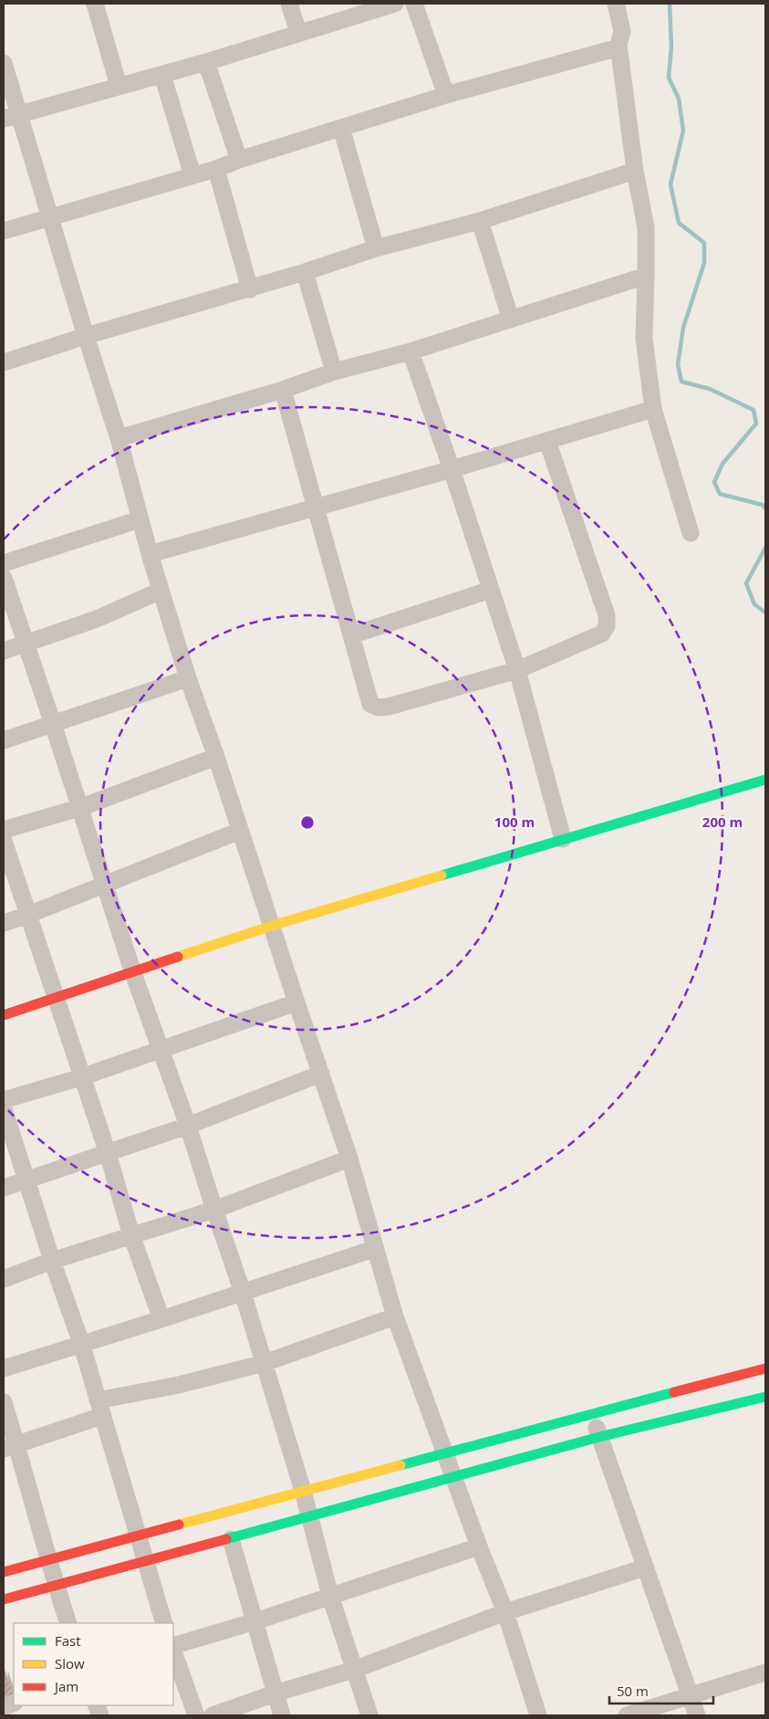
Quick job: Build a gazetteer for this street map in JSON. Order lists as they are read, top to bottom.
{
  "legend": ["Fast", "Slow", "Jam"],
  "scale_bar": "50 m",
  "rings": ["100 m", "200 m"]
}
